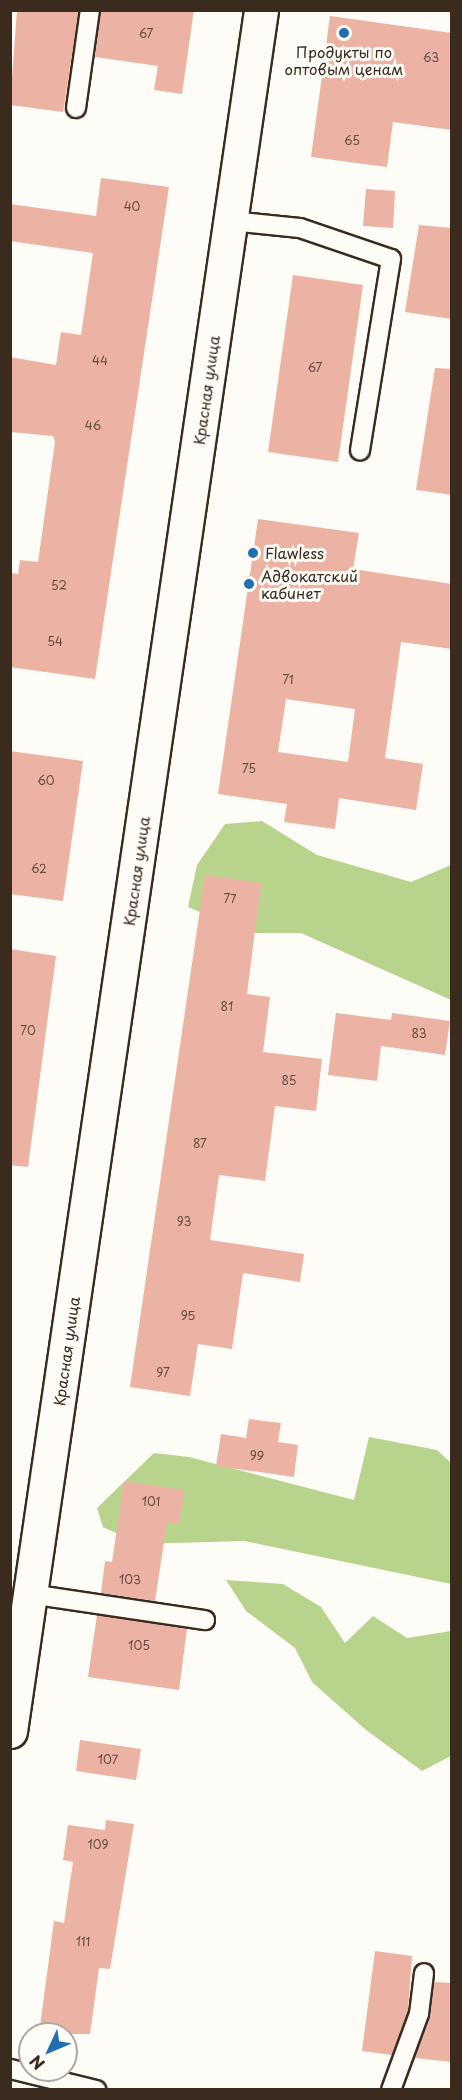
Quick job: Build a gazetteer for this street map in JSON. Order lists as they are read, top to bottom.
{
  "streets": {
    "street": ["Красная улица"]
  },
  "places": ["Продукты по оптовым ценам", "Flawless", "Адвокатский кабинет"],
  "house_numbers": [
    "67",
    "63",
    "65",
    "40",
    "44",
    "67",
    "46",
    "52",
    "54",
    "71",
    "75",
    "60",
    "62",
    "77",
    "81",
    "70",
    "83",
    "85",
    "87",
    "93",
    "95",
    "97",
    "99",
    "101",
    "103",
    "105",
    "107",
    "109",
    "111"
  ],
  "north": "bottom left"
}
